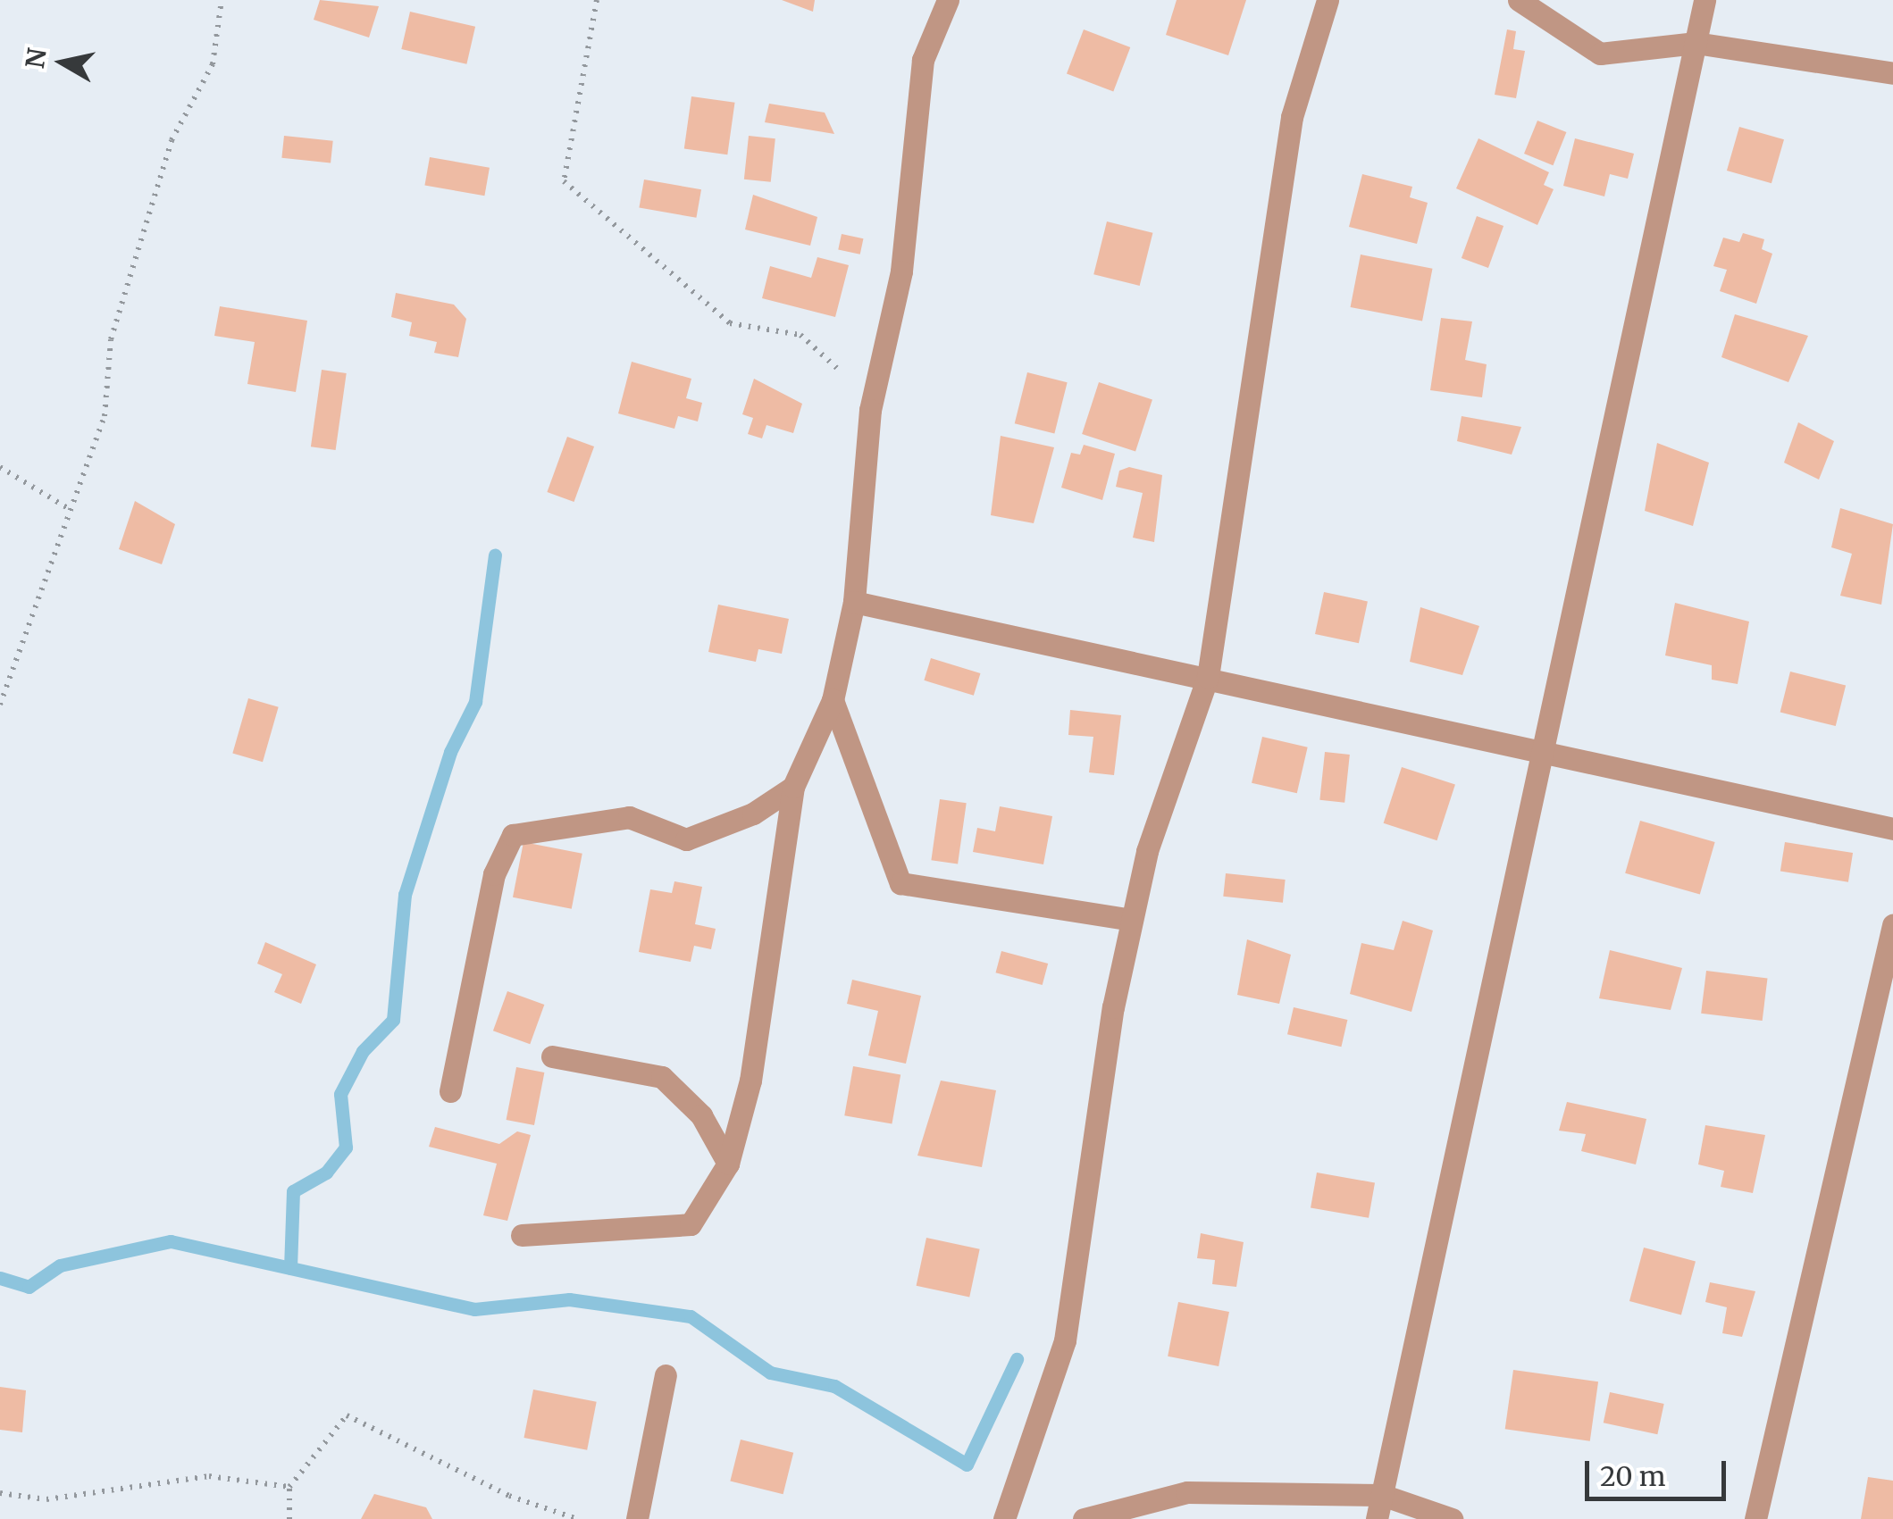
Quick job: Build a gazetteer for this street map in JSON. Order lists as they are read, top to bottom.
{
  "scale_bar": "20 m",
  "north": "left"
}
